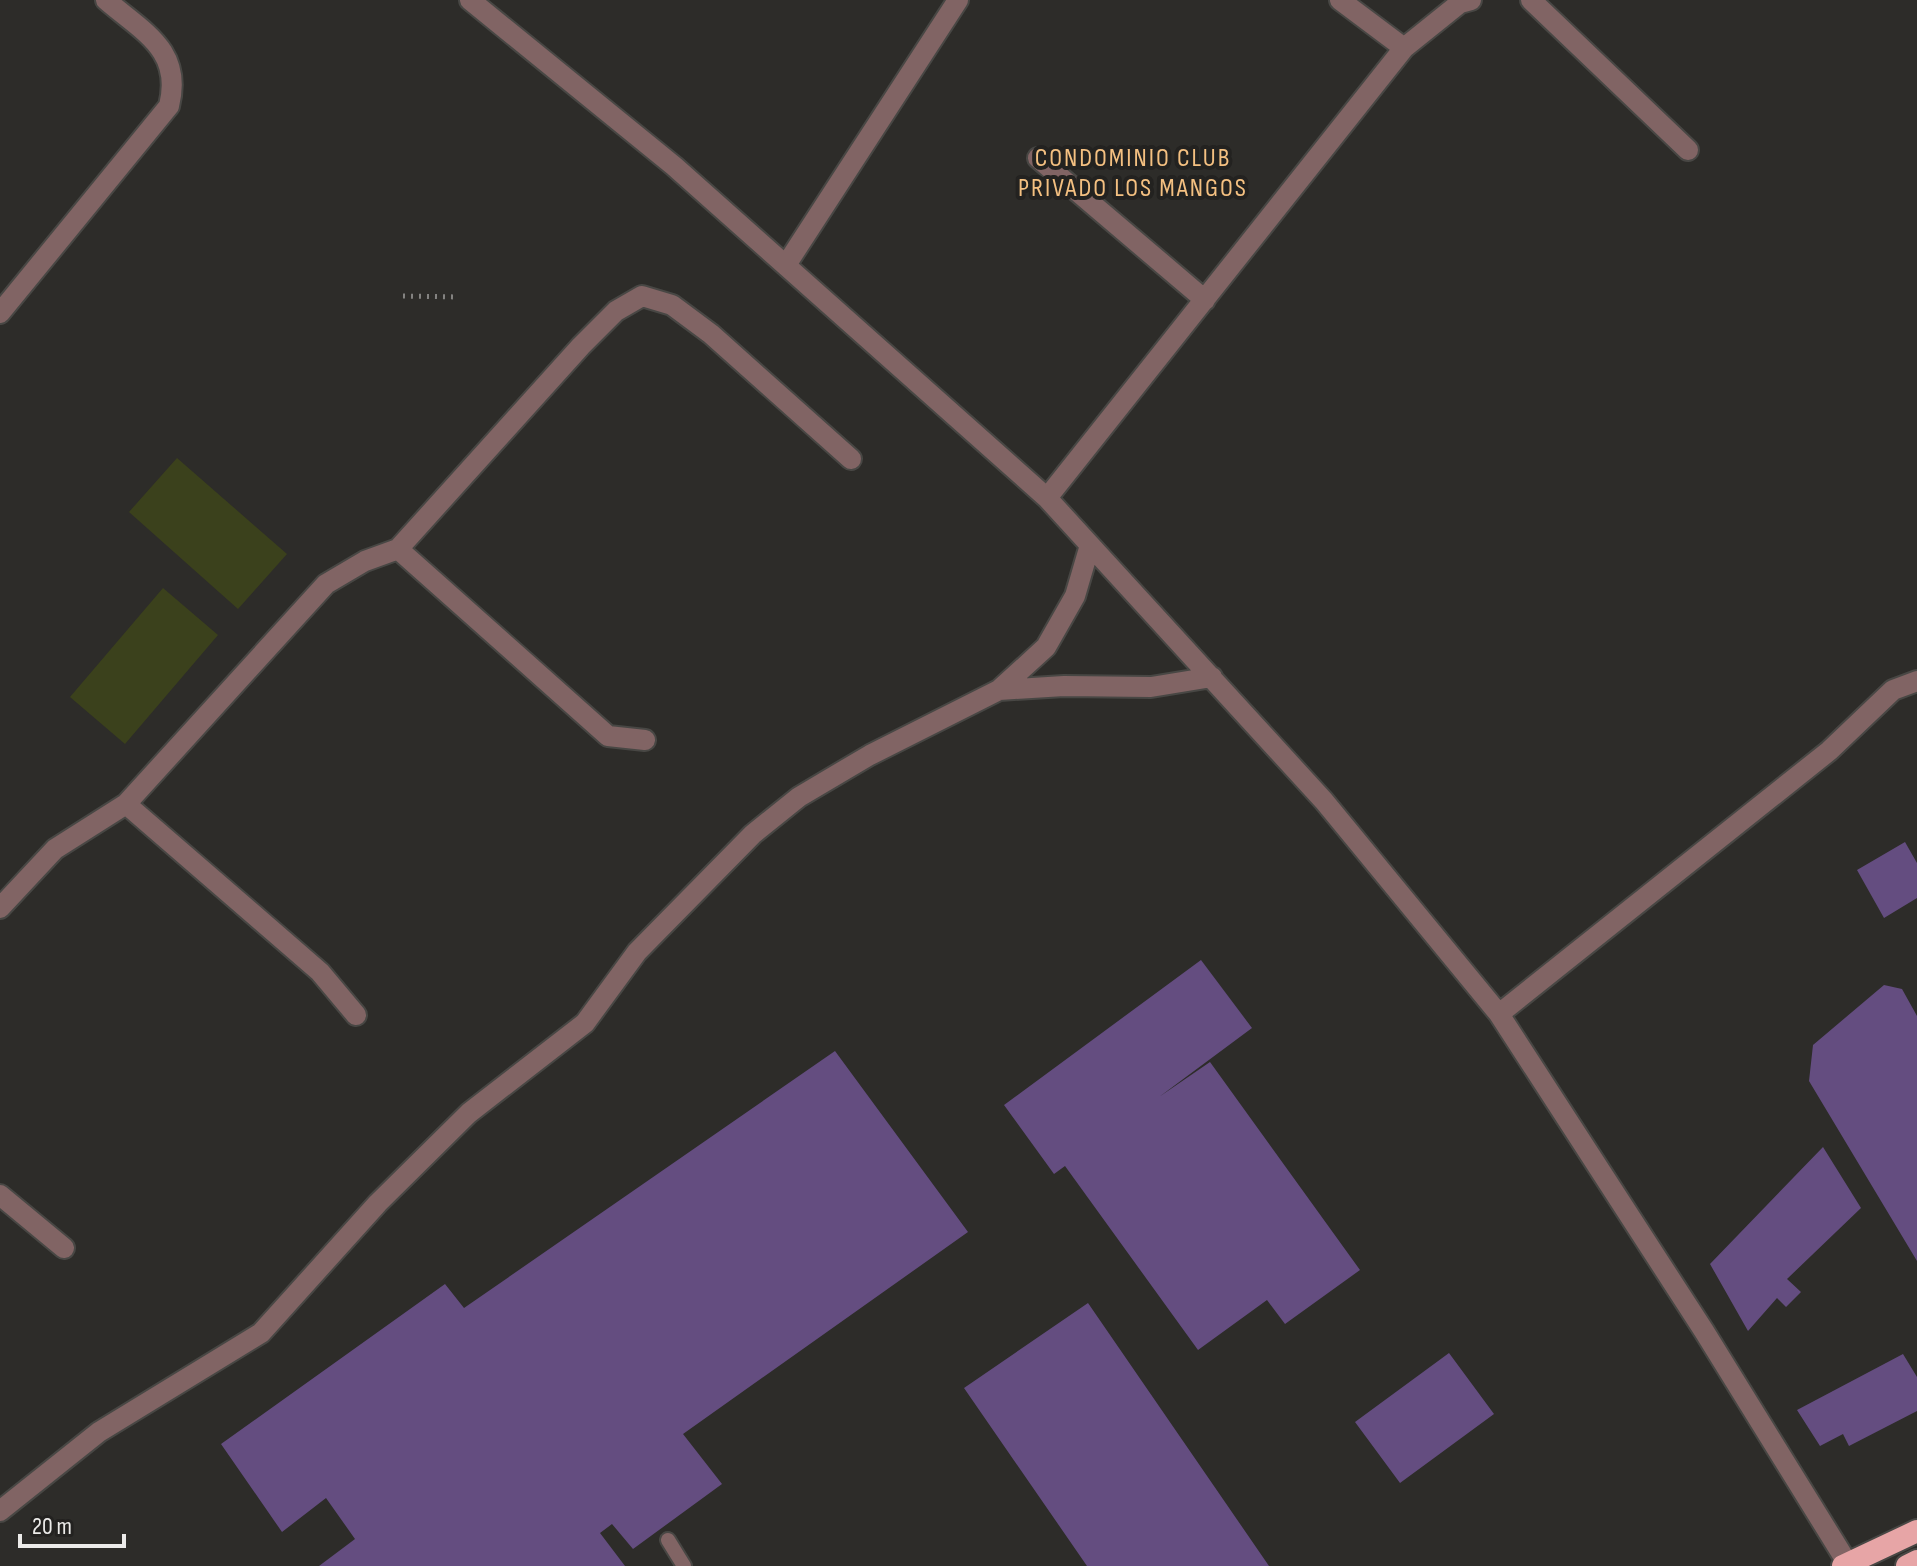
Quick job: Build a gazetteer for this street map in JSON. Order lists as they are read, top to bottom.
{
  "districts": ["CONDOMINIO CLUB PRIVADO LOS MANGOS"],
  "scale_bar": "20 m"
}
